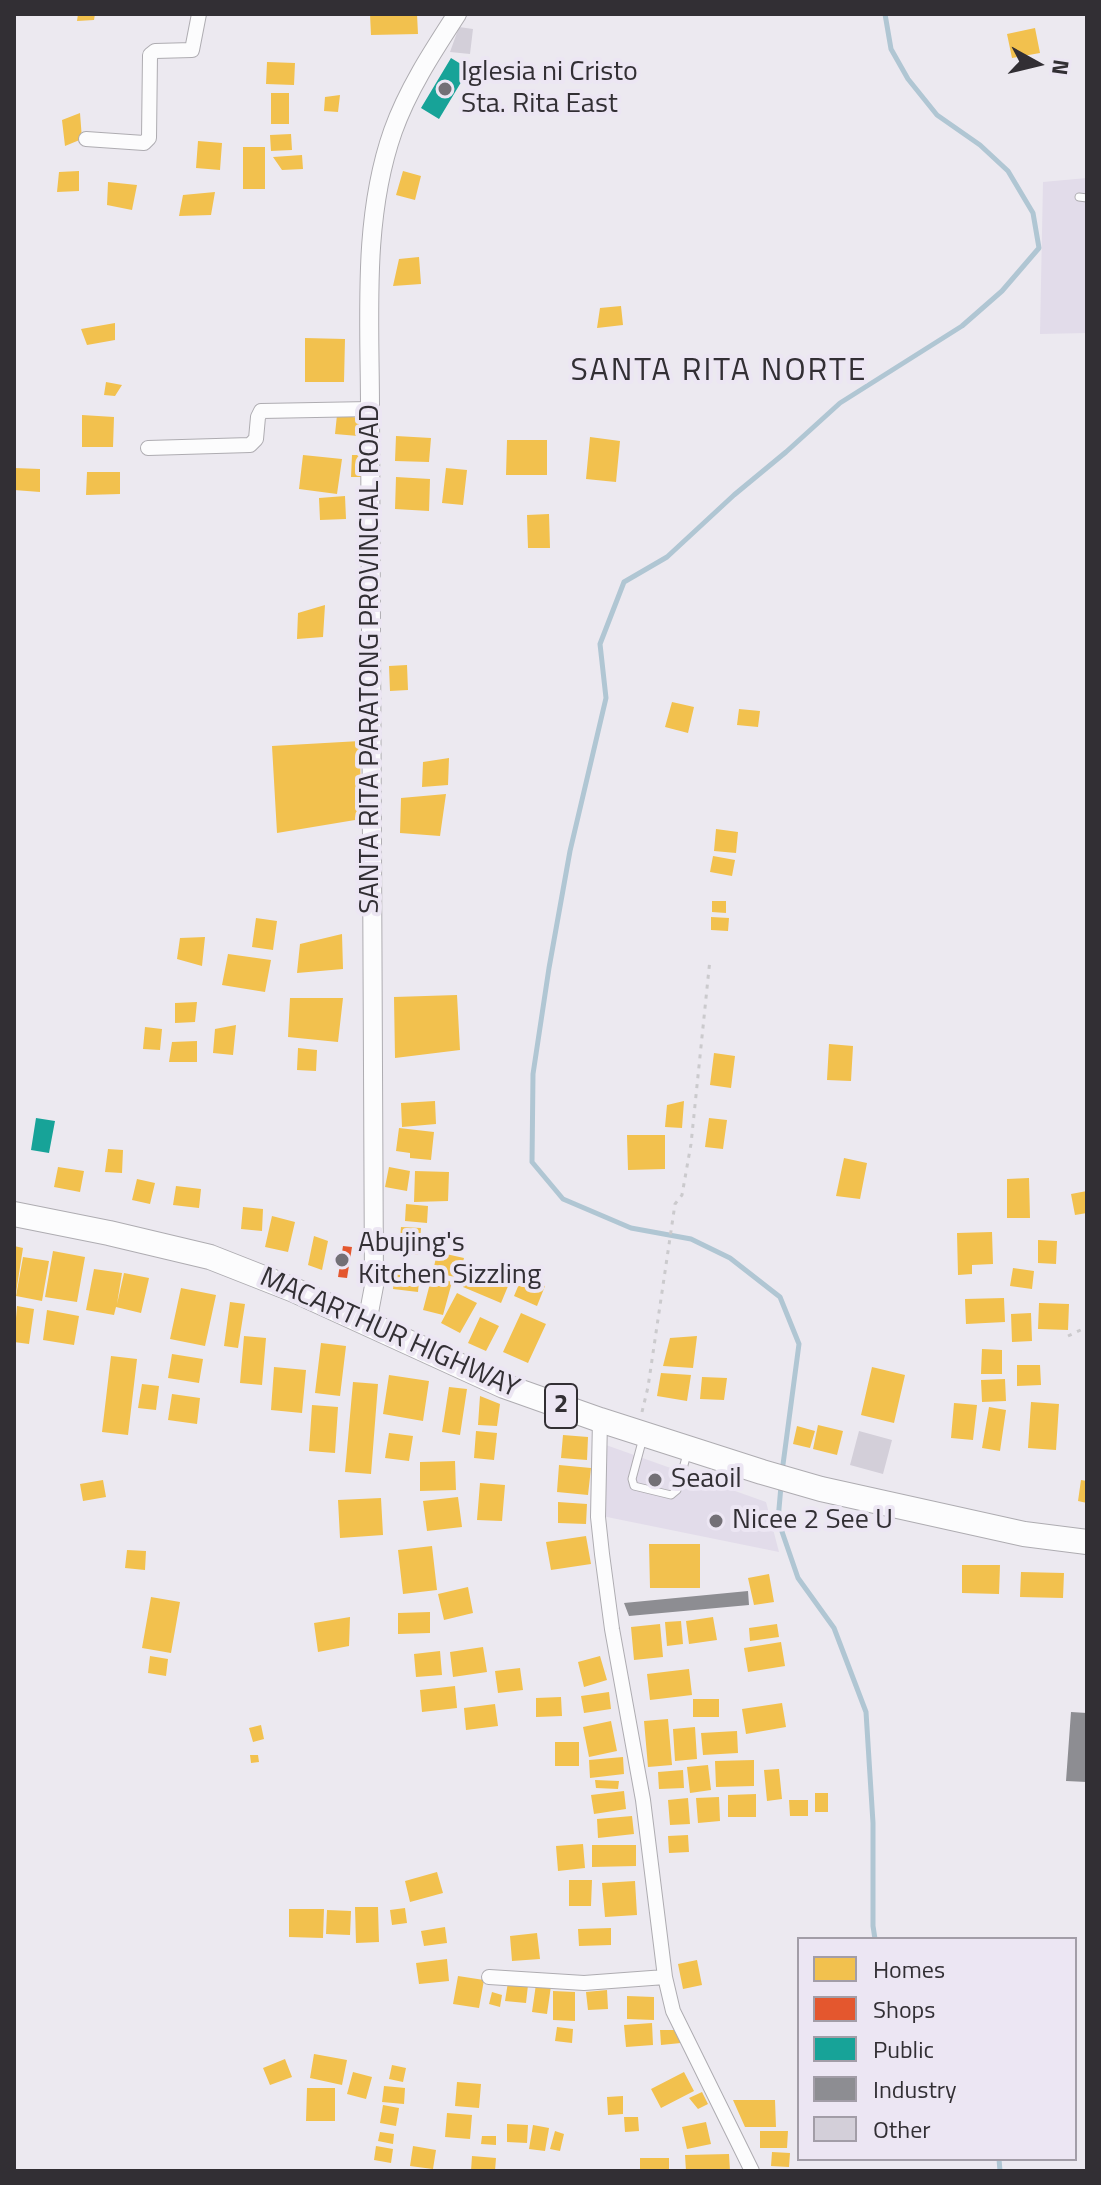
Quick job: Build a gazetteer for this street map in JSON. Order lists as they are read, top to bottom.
{
  "streets": {
    "highway": ["MACARTHUR HIGHWAY", "2"],
    "street": ["SANTA RITA PARATONG PROVINCIAL ROAD"]
  },
  "crossings": [
    ["SANTA RITA PARATONG PROVINCIAL ROAD", "MACARTHUR HIGHWAY"]
  ],
  "districts": ["SANTA RITA NORTE"],
  "places": [
    "Iglesia ni Cristo Sta. Rita East",
    "Abujing's Kitchen Sizzling",
    "Seaoil",
    "Nicee 2 See U"
  ],
  "legend": [
    "Homes",
    "Shops",
    "Public",
    "Industry",
    "Other"
  ],
  "north": "right"
}
